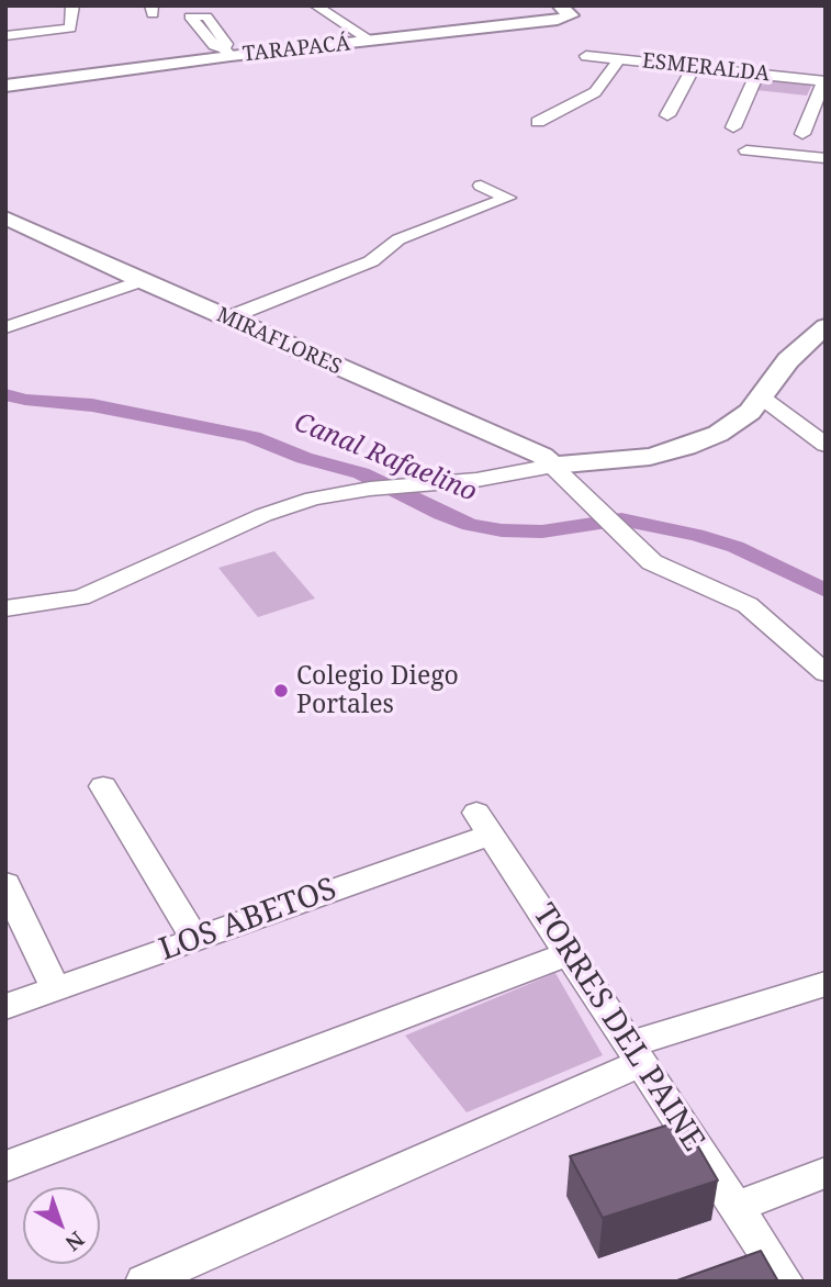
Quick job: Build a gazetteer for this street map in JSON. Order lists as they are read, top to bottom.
{
  "streets": {
    "street": [
      "TARAPACÁ",
      "ESMERALDA",
      "MIRAFLORES",
      "LOS ABETOS",
      "TORRES DEL PAINE"
    ]
  },
  "crossings": [
    ["LOS ABETOS", "TORRES DEL PAINE"]
  ],
  "water": ["Canal Rafaelino"],
  "places": ["Colegio Diego Portales"],
  "north": "bottom right"
}
